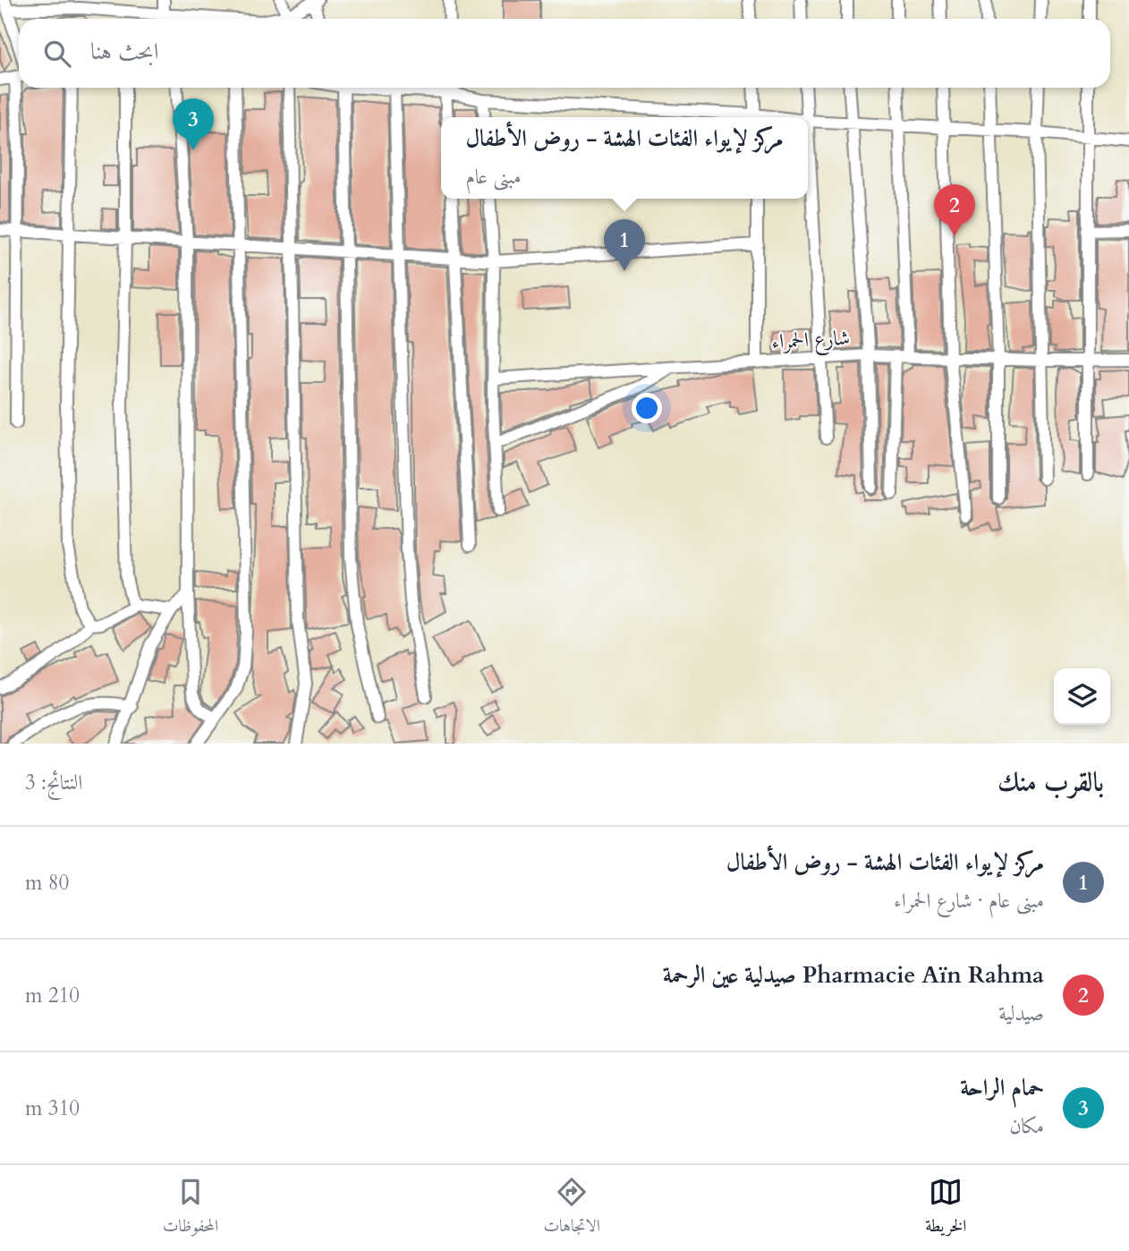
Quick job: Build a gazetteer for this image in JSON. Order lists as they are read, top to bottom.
{
  "streets": {
    "street": ["شارع الحمراء"]
  },
  "page": {
    "search": "ابحث هنا",
    "pins": ["3", "2", "1"],
    "popup": ["مركز لإيواء الفئات الهشة - روض الأطفال", "مبنى عام"],
    "heading": ["بالقرب منك", "النتائج: 3"],
    "list": [
      {
        "mark": "1",
        "name": "مركز لإيواء الفئات الهشة - روض الأطفال",
        "note": "مبنى عام · شارع الحمراء",
        "value": "80 m"
      },
      {
        "mark": "2",
        "name": "Pharmacie Aïn Rahma صيدلية عين الرحمة",
        "note": "صيدلية",
        "value": "210 m"
      },
      {
        "mark": "3",
        "name": "حمام الراحة",
        "note": "مكان",
        "value": "310 m"
      }
    ],
    "nav": ["الخريطة", "الاتجاهات", "المحفوظات"]
  }
}
